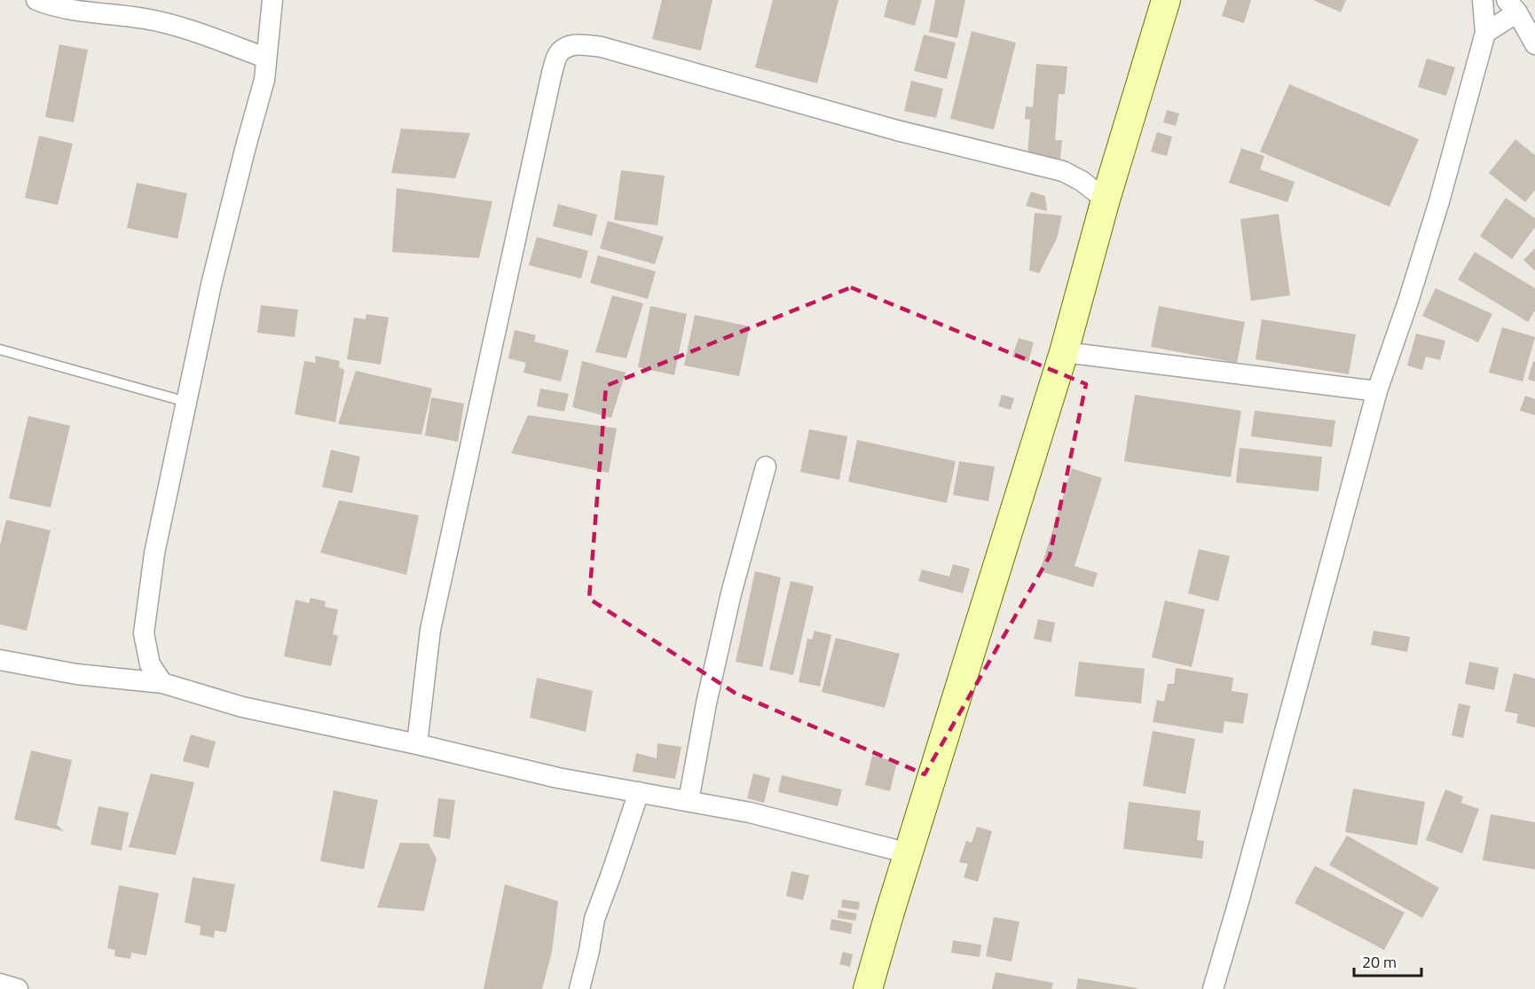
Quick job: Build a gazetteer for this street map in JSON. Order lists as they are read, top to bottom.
{
  "scale_bar": "20 m"
}
